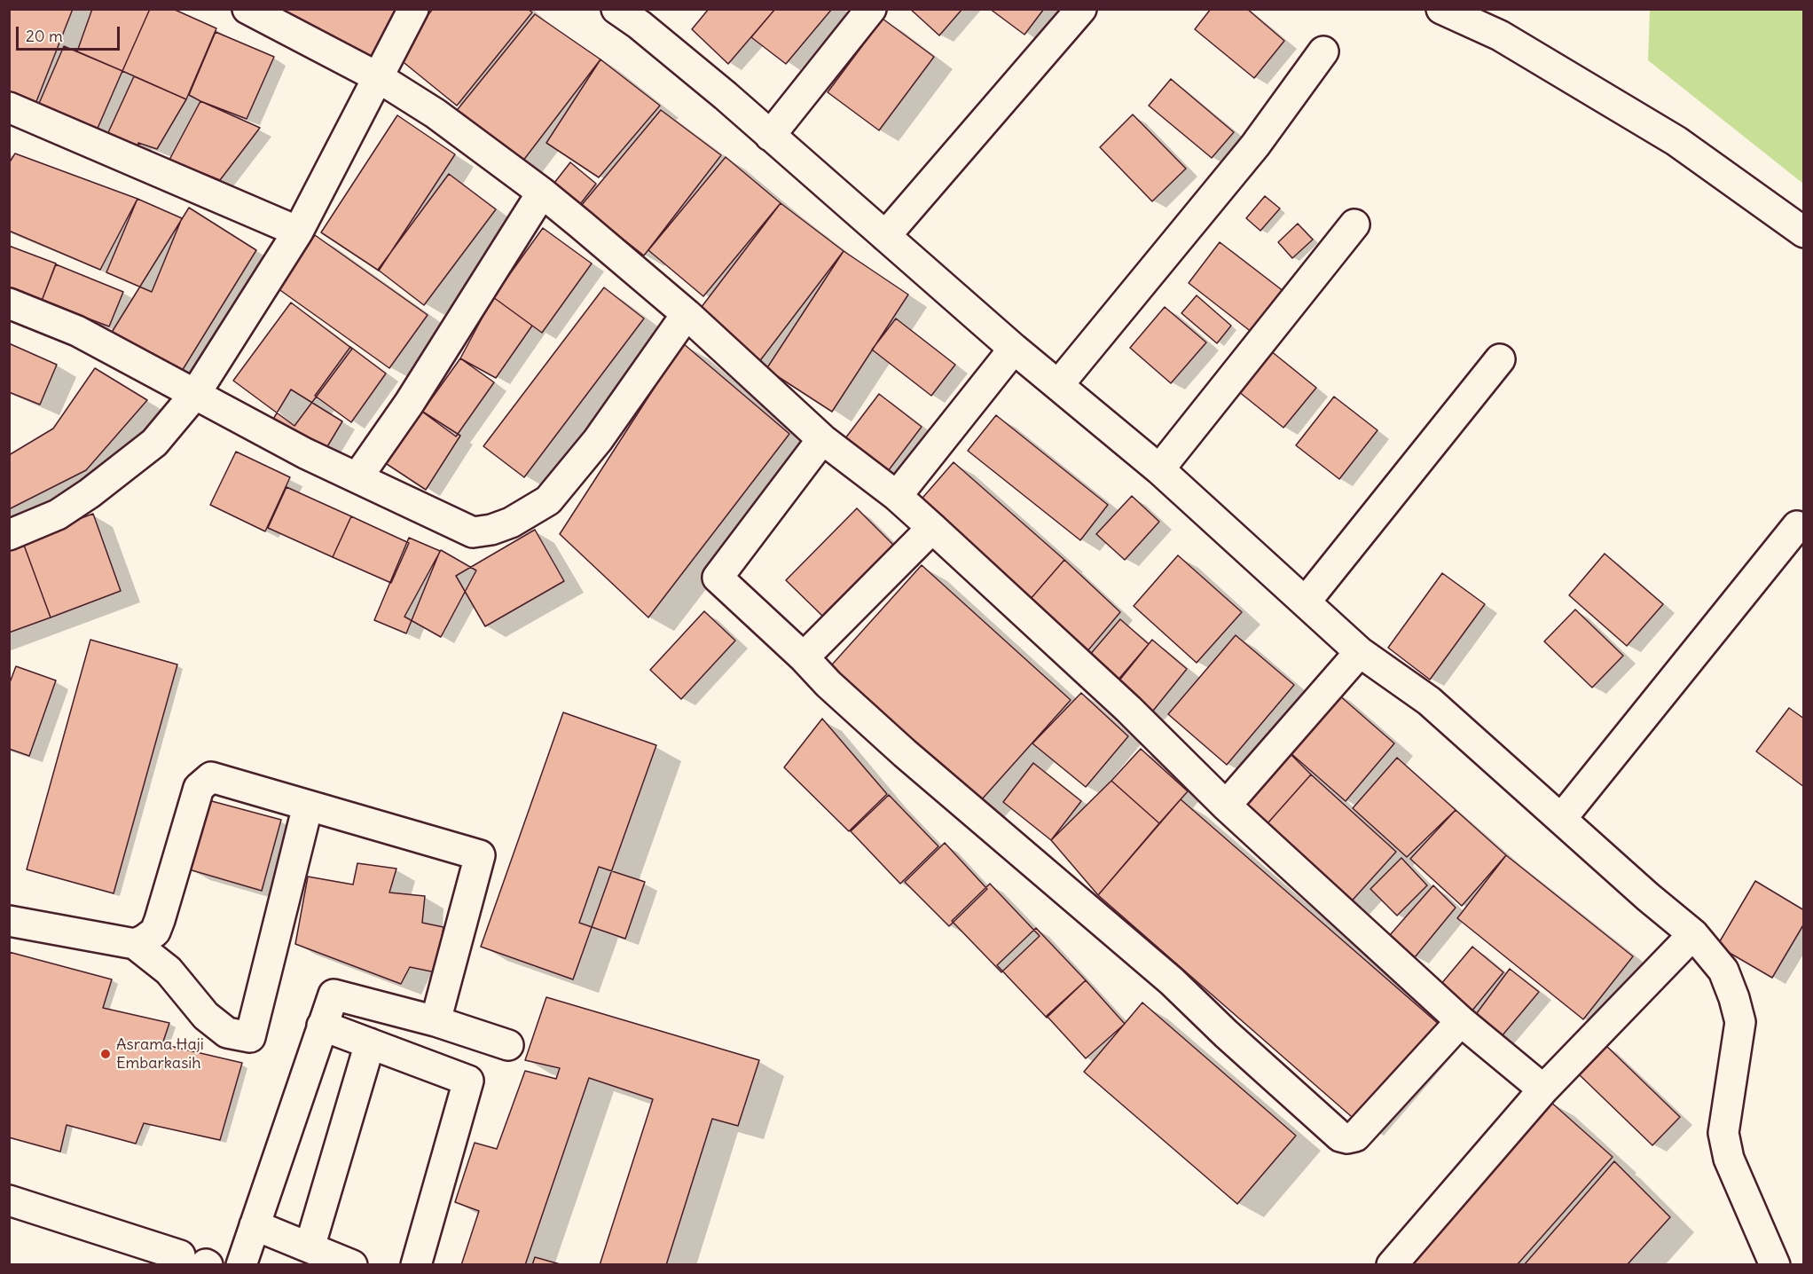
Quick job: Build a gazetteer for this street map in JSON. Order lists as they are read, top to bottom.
{
  "places": ["Asrama Haji Embarkasih"],
  "scale_bar": "20 m"
}
